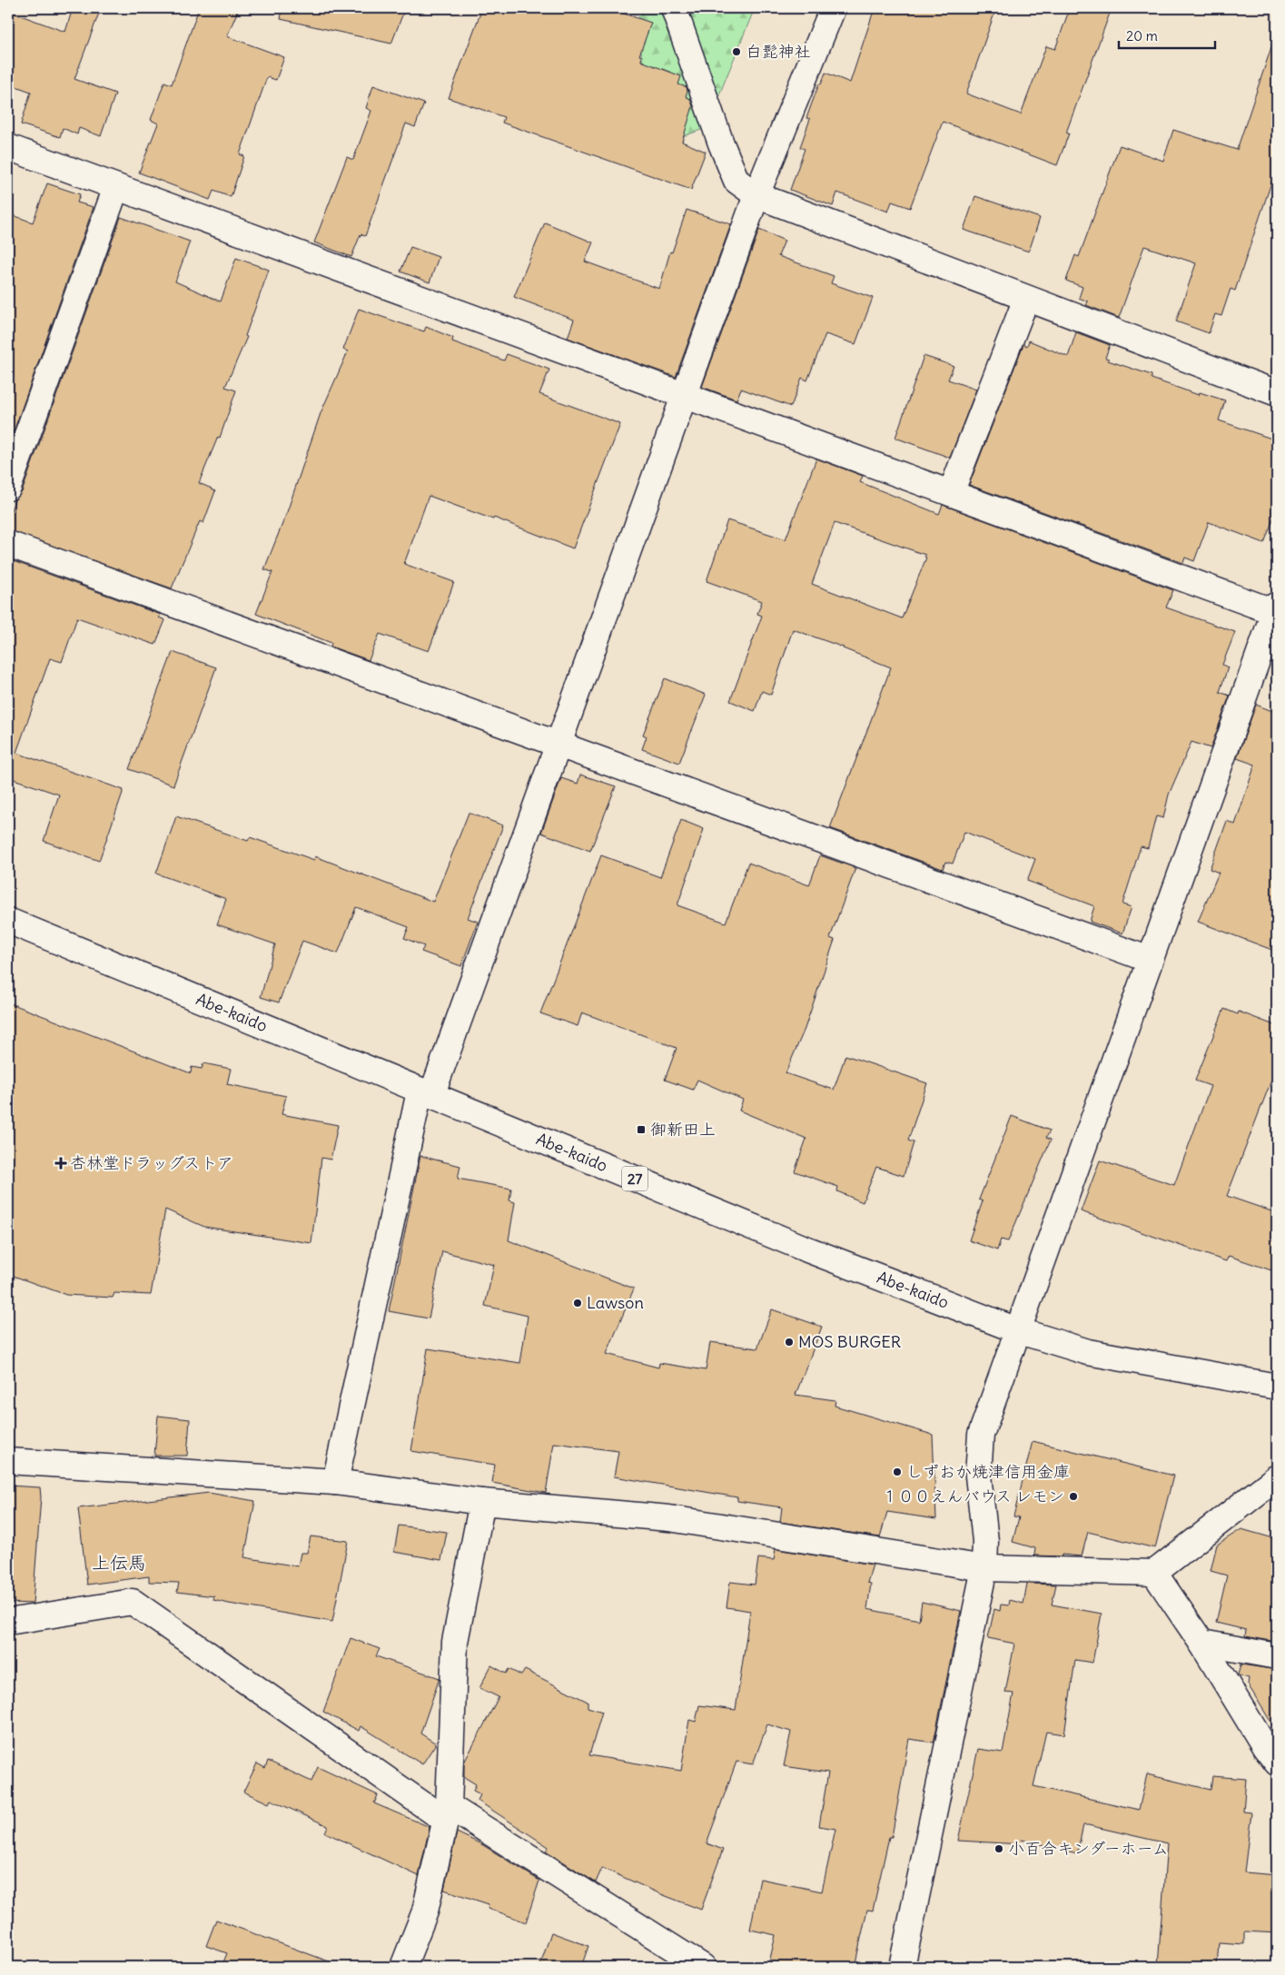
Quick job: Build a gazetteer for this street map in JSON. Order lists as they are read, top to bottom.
{
  "streets": {
    "street": ["Abe-kaido", "27"]
  },
  "districts": ["上伝馬"],
  "places": {
    "other": [
      "白髭神社",
      "Lawson",
      "MOS BURGER",
      "しずおか焼津信用金庫",
      "１００えんバウス レモン",
      "小百合キンダーホーム"
    ],
    "transit": ["御新田上"],
    "health": ["杏林堂ドラッグストア"]
  },
  "scale_bar": "20 m"
}
